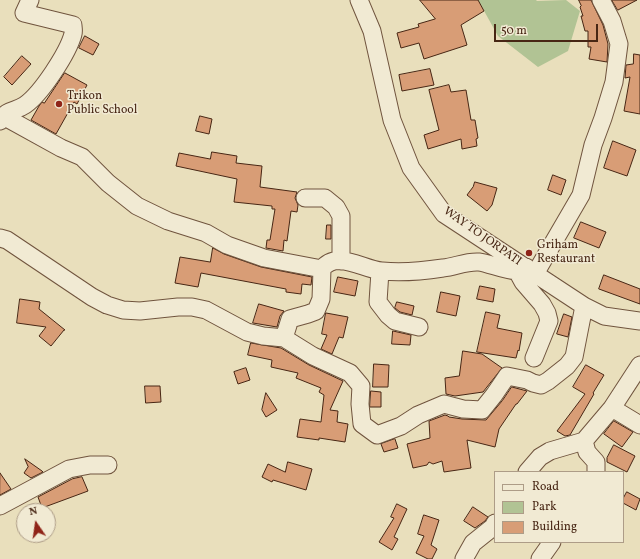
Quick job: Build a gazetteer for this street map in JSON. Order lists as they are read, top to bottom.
{
  "streets": {
    "street": ["WAY TO JORPATI"]
  },
  "places": ["Trikon Public School", "Griham Restaurant"],
  "legend": ["Road", "Park", "Building"],
  "scale_bar": "50 m",
  "north": "top"
}
